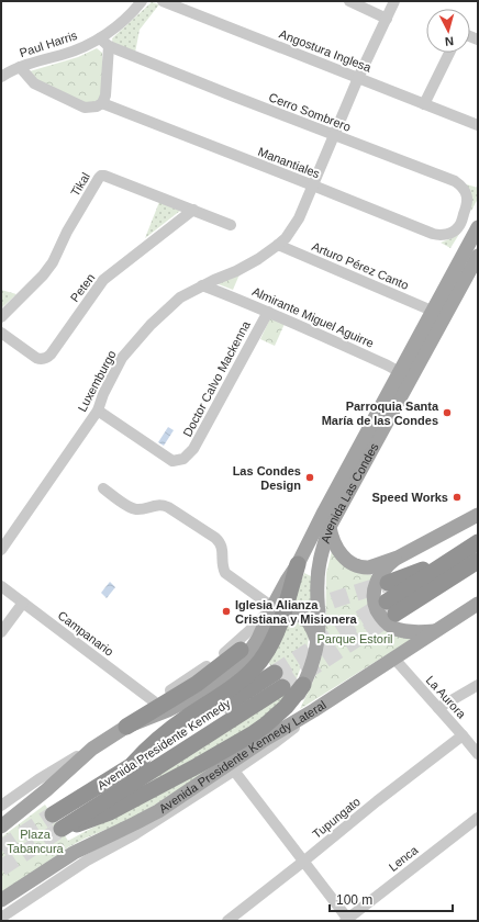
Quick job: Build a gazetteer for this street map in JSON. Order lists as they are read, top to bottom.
{
  "streets": {
    "highway": ["Avenida Presidente Kennedy"],
    "main road": ["Avenida Las Condes", "Avenida Presidente Kennedy Lateral"],
    "street": [
      "Paul Harris",
      "Angostura Inglesa",
      "Cerro Sombrero",
      "Manantiales",
      "Tikal",
      "Arturo Pérez Canto",
      "Peten",
      "Almirante Miguel Aguirre",
      "Doctor Calvo Mackenna",
      "Luxemburgo",
      "Campanario",
      "La Aurora",
      "Tupungato",
      "Lenca"
    ]
  },
  "crossings": [
    ["Paul Harris", "Cerro Sombrero"],
    ["Paul Harris", "Manantiales"],
    ["Angostura Inglesa", "Luxemburgo"],
    ["Cerro Sombrero", "Manantiales"],
    ["Cerro Sombrero", "Luxemburgo"],
    ["Manantiales", "Luxemburgo"],
    ["Tikal", "Peten"],
    ["Arturo Pérez Canto", "Luxemburgo"],
    ["Arturo Pérez Canto", "Avenida Las Condes"],
    ["Almirante Miguel Aguirre", "Doctor Calvo Mackenna"],
    ["Almirante Miguel Aguirre", "Luxemburgo"],
    ["Almirante Miguel Aguirre", "Avenida Las Condes"],
    ["Doctor Calvo Mackenna", "Luxemburgo"],
    ["Avenida Las Condes", "Avenida Presidente Kennedy Lateral"],
    ["La Aurora", "Avenida Presidente Kennedy Lateral"],
    ["La Aurora", "Tupungato"]
  ],
  "parks": ["Parque Estoril", "Plaza Tabancura"],
  "places": [
    "Parroquia Santa María de las Condes",
    "Las Condes Design",
    "Speed Works",
    "Iglesia Alianza Cristiana y Misionera"
  ],
  "scale_bar": "100 m",
  "north": "bottom"
}
